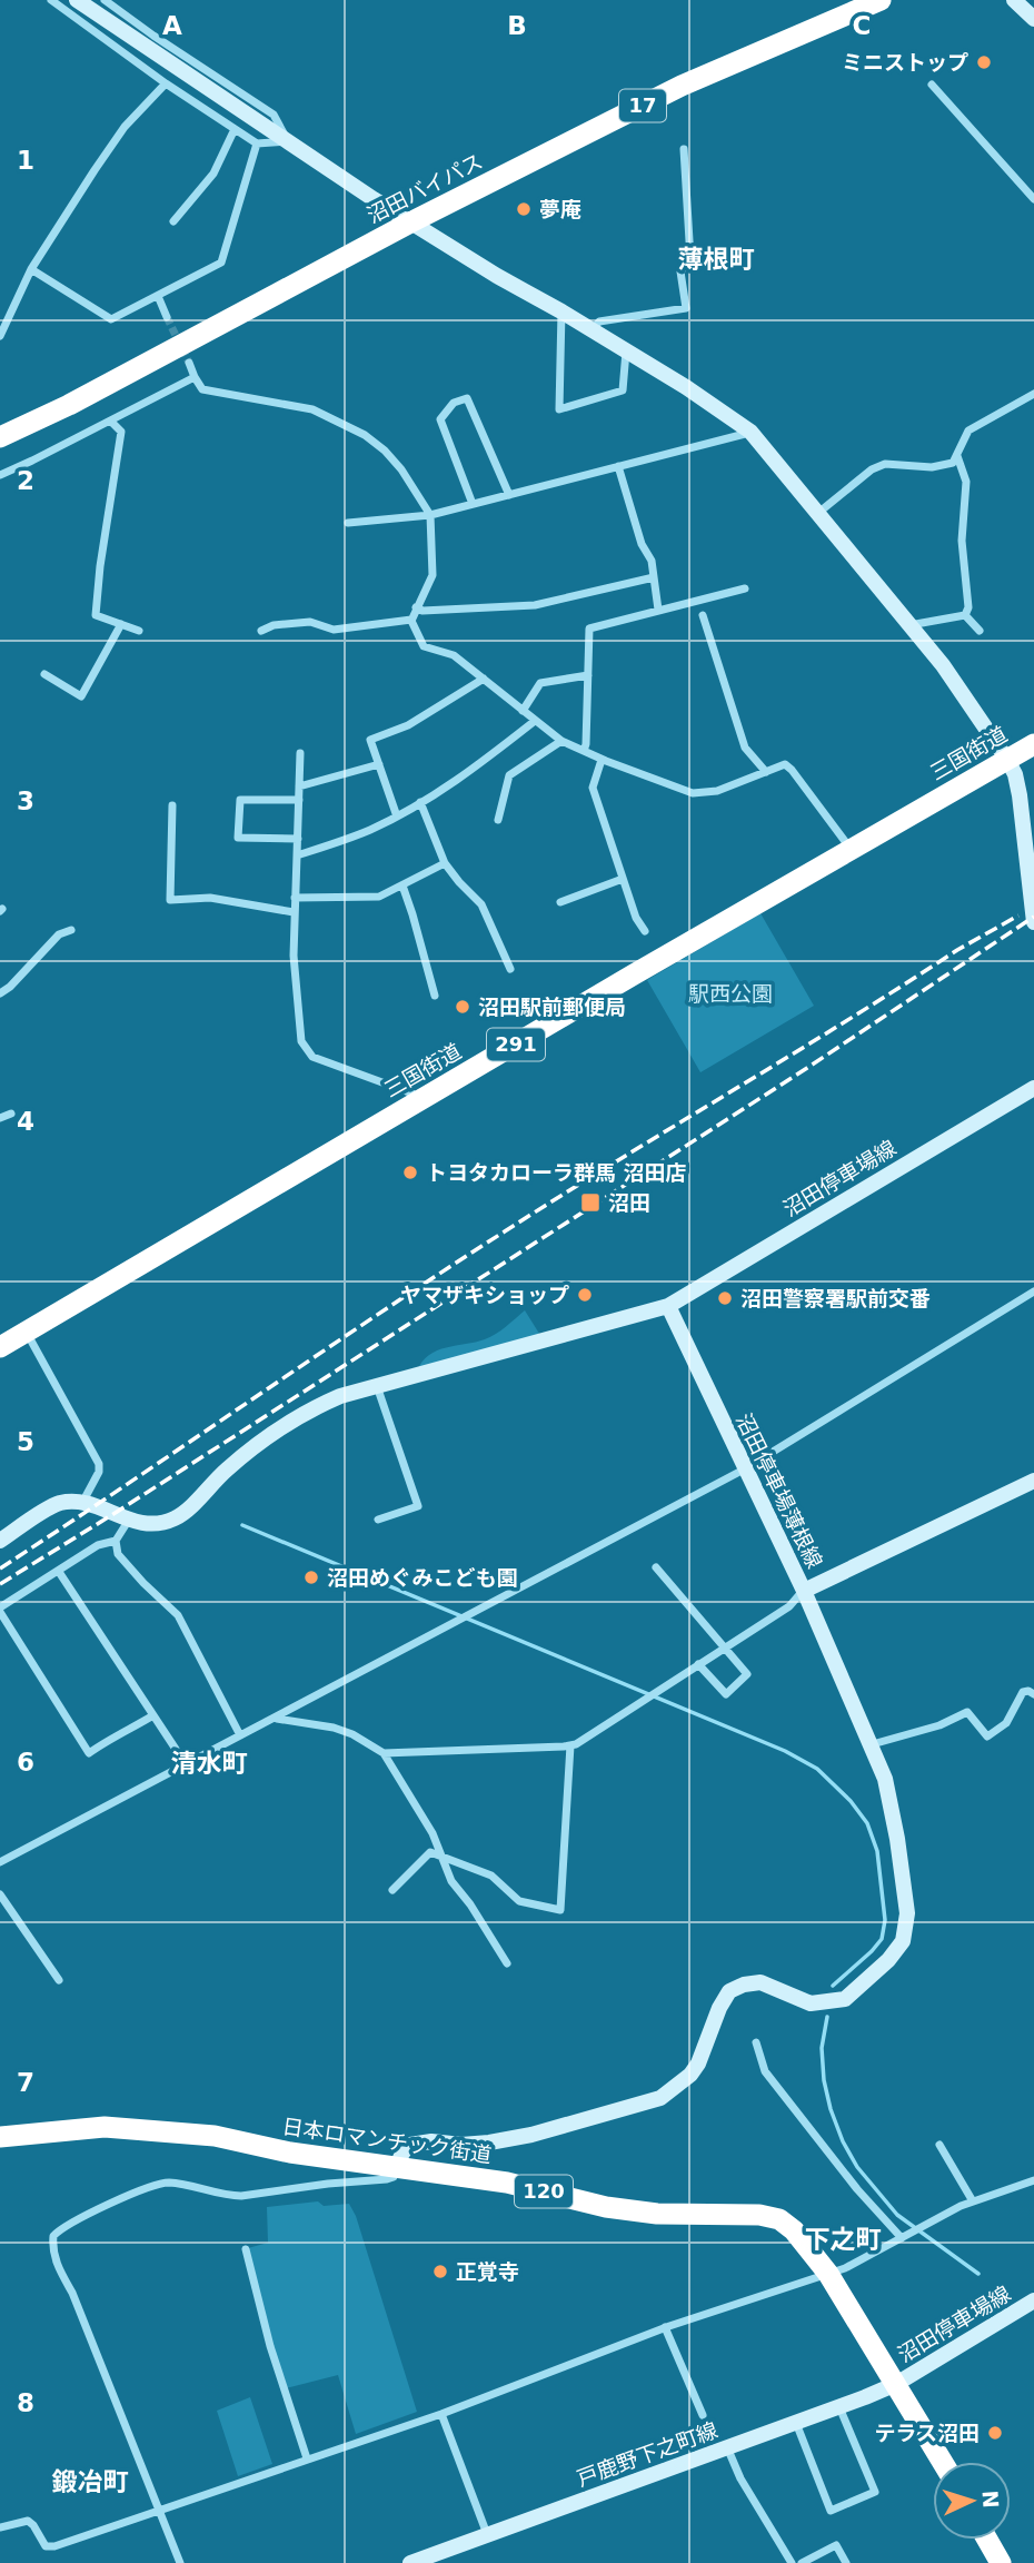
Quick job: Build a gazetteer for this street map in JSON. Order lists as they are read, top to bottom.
{
  "streets": {
    "highway": [
      "17",
      "沼田バイパス",
      "三国街道",
      "291",
      "日本ロマンチック街道",
      "120"
    ],
    "street": ["沼田停車場線", "沼田停車場薄根線", "戸鹿野下之町線"]
  },
  "crossings": [
    ["沼田停車場線", "沼田停車場薄根線"],
    ["沼田停車場線", "日本ロマンチック街道"],
    ["沼田停車場線", "戸鹿野下之町線"],
    ["日本ロマンチック街道", "戸鹿野下之町線"]
  ],
  "districts": [
    "薄根町",
    "清水町",
    "下之町",
    "鍛冶町"
  ],
  "parks": ["駅西公園"],
  "places": {
    "other": [
      "ミニストップ",
      "夢庵",
      "沼田駅前郵便局",
      "トヨタカローラ群馬 沼田店",
      "ヤマザキショップ",
      "沼田警察署駅前交番",
      "沼田めぐみこども園",
      "正覚寺",
      "テラス沼田"
    ],
    "transit": ["沼田"]
  },
  "north": "right",
  "grid": {
    "columns": ["A", "B", "C"],
    "rows": [
      "1",
      "2",
      "3",
      "4",
      "5",
      "6",
      "7",
      "8"
    ]
  }
}
